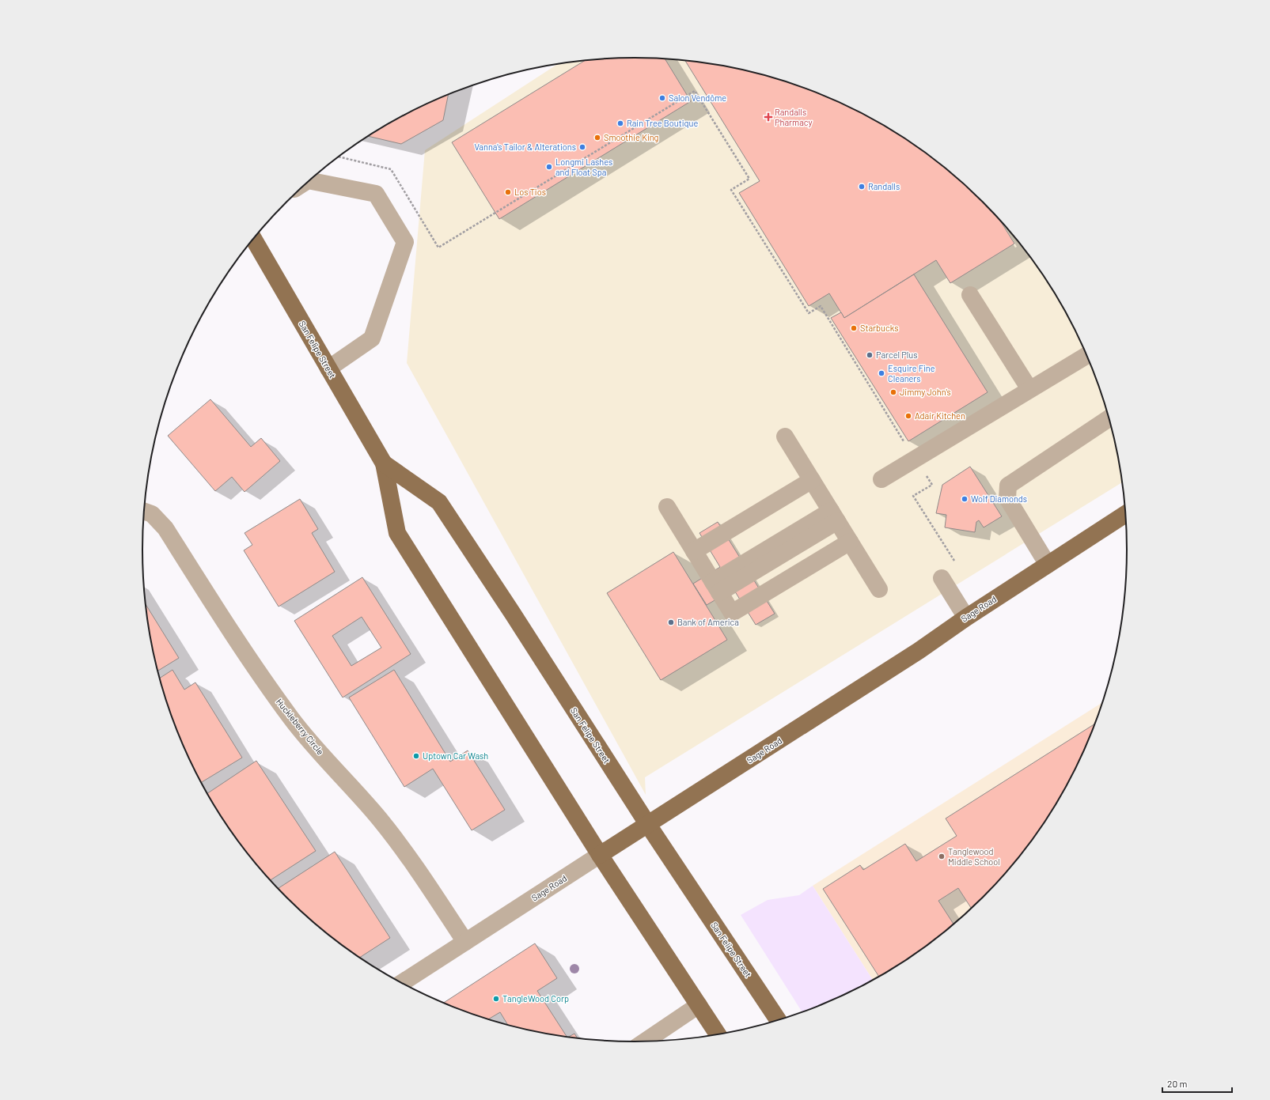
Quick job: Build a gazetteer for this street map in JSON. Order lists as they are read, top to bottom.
{
  "streets": {
    "main road": ["San Felipe Street", "Sage Road"],
    "street": ["Huckleberry Circle"]
  },
  "crossings": [
    ["San Felipe Street", "Sage Road"],
    ["Sage Road", "Huckleberry Circle"]
  ],
  "places": {
    "other": [
      "Salon Vendôme",
      "Rain Tree Boutique",
      "Smoothie King",
      "Vanna's Tailor & Alterations",
      "Longmi Lashes and Float Spa",
      "Randalls",
      "Los Tios",
      "Starbucks",
      "Parcel Plus",
      "Esquire Fine Cleaners",
      "Jimmy John's",
      "Adair Kitchen",
      "Wolf Diamonds",
      "Bank of America",
      "Uptown Car Wash",
      "Tanglewood Middle School",
      "TangleWood Corp"
    ],
    "health": ["Randalls Pharmacy"]
  },
  "scale_bar": "20 m"
}
